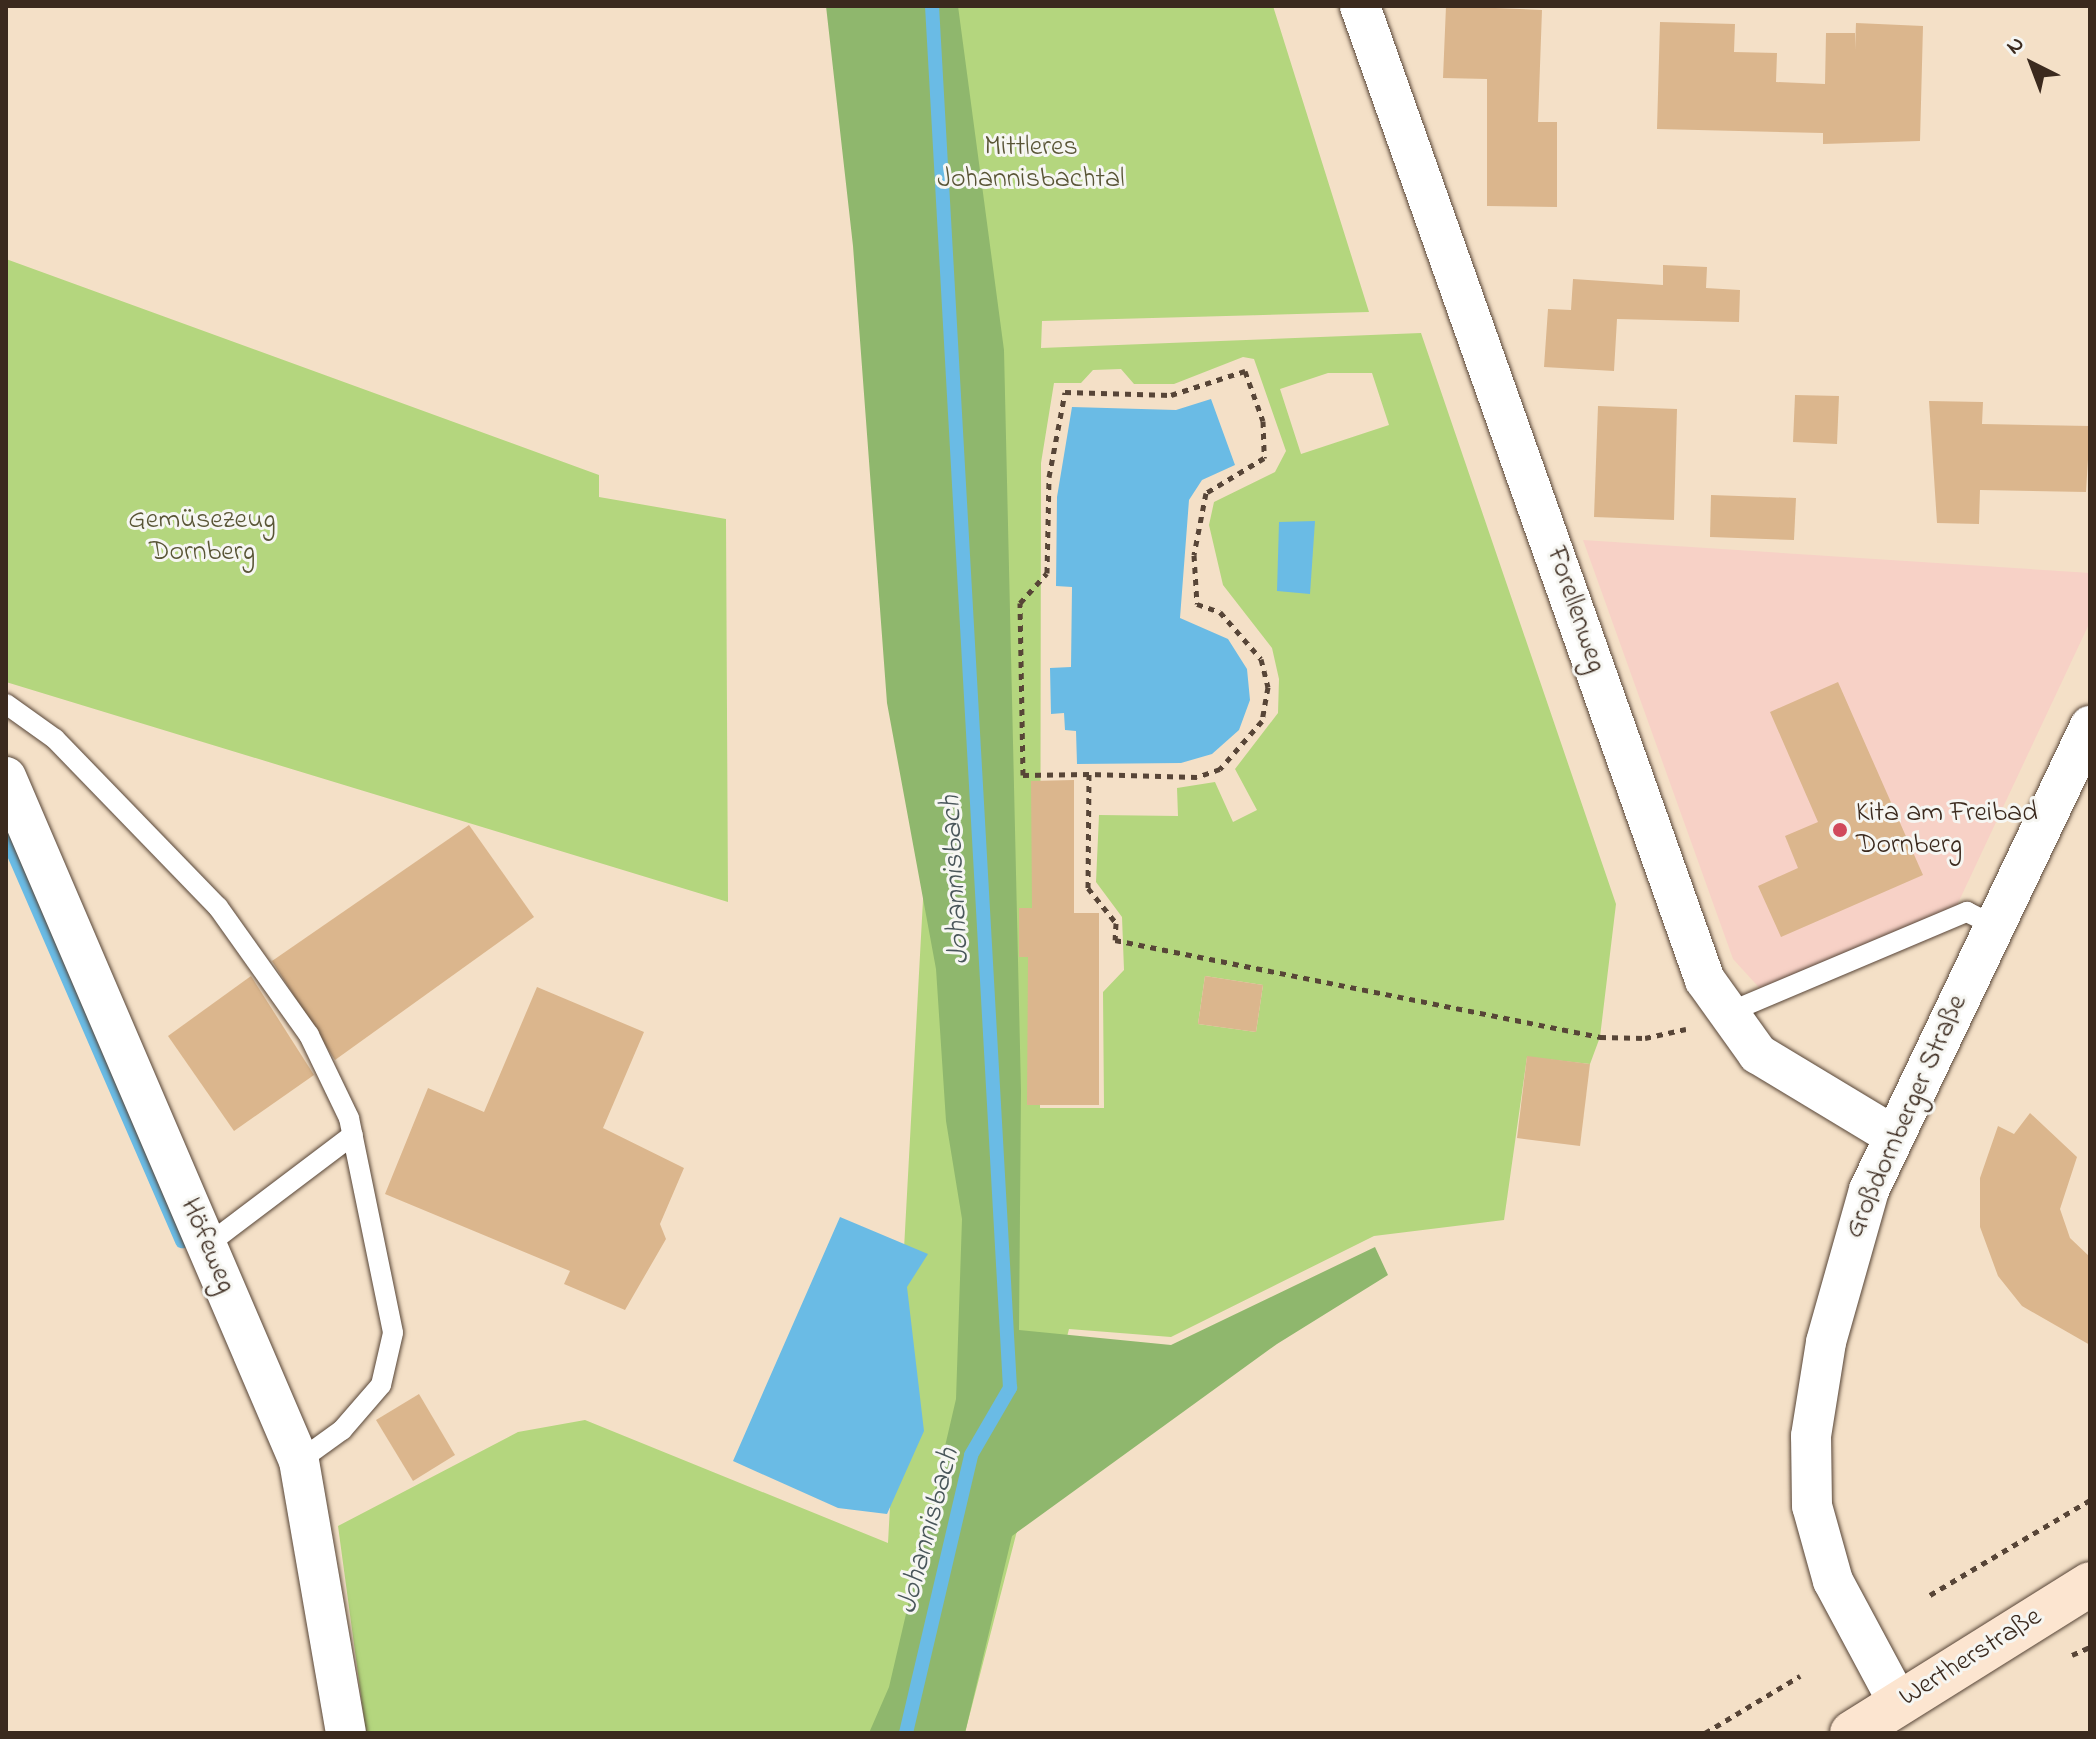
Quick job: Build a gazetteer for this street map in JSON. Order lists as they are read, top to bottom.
{
  "streets": {
    "main road": ["Wertherstraße"],
    "street": ["Forellenweg", "Großdornberger Straße", "Höfeweg"]
  },
  "crossings": [
    ["Forellenweg", "Großdornberger Straße"],
    ["Großdornberger Straße", "Wertherstraße"]
  ],
  "water": ["Johannisbach"],
  "parks": ["Mittleres Johannisbachtal", "Gemüsezeug Dornberg"],
  "places": ["Kita am Freibad Dornberg"],
  "north": "top left"
}
